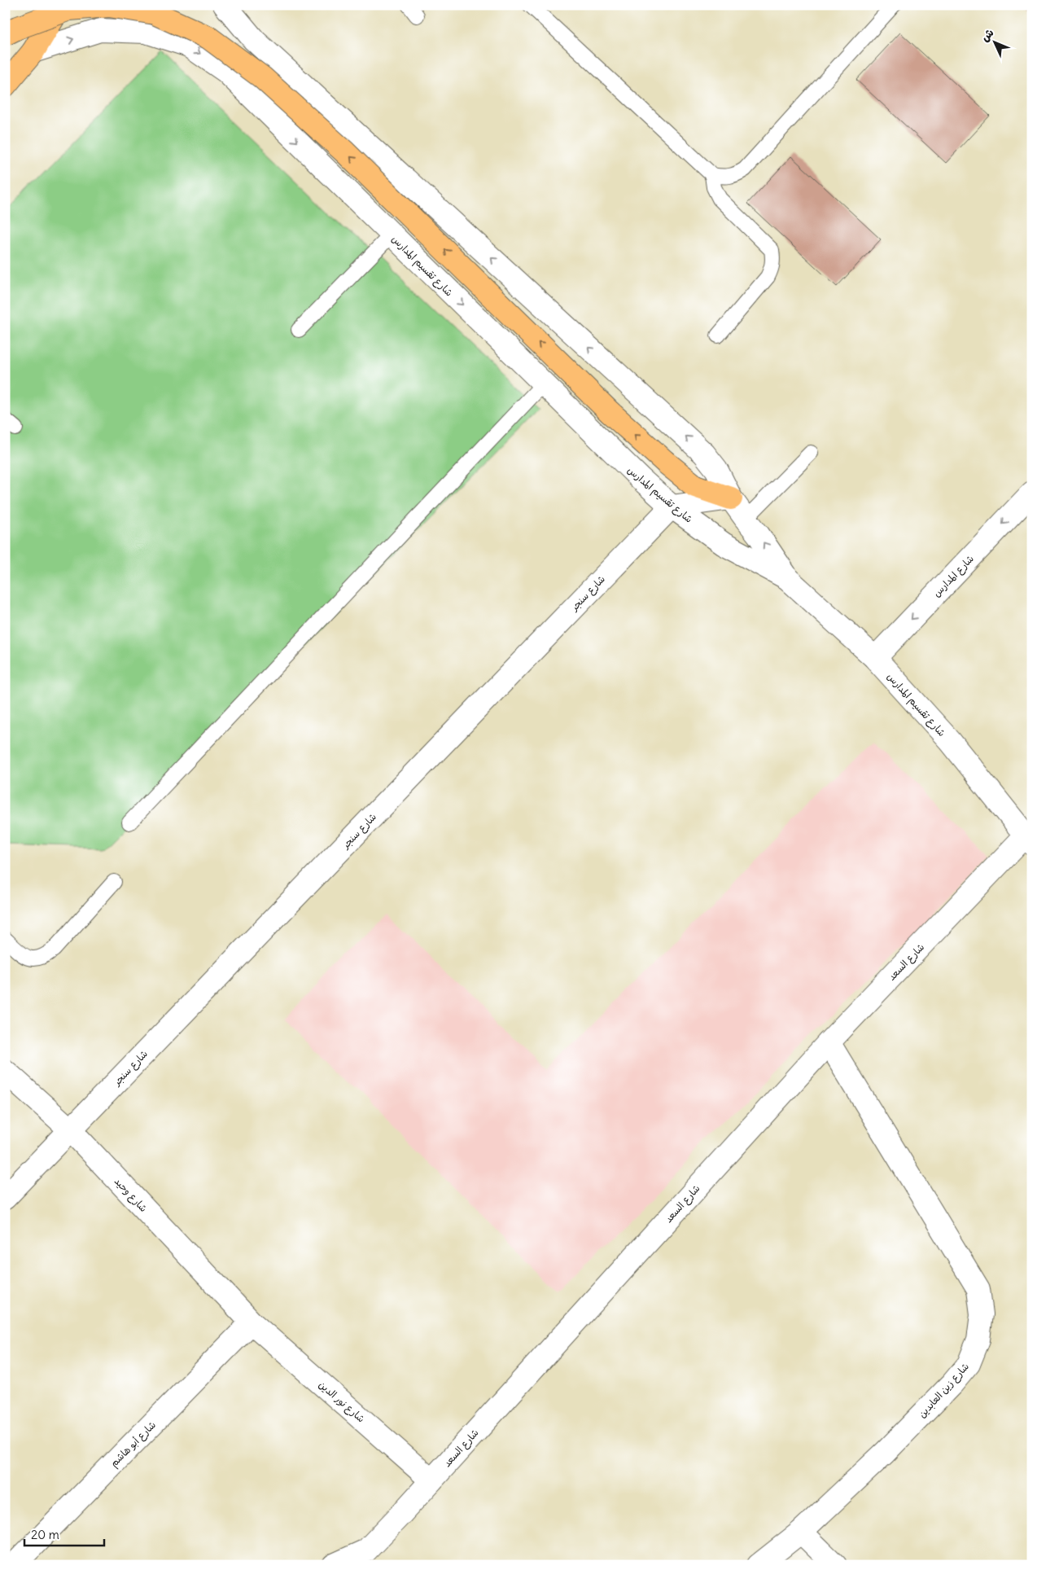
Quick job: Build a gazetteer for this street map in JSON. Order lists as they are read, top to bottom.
{
  "streets": {
    "street": [
      "شارع تقسيم المدارس",
      "شارع المدارس",
      "شارع سنجر",
      "شارع السعد",
      "شارع وحيد",
      "شارع زين العابدين",
      "شارع نور الدين",
      "شارع أبو هاشم"
    ]
  },
  "crossings": [
    ["شارع تقسيم المدارس", "شارع المدارس"],
    ["شارع تقسيم المدارس", "شارع سنجر"],
    ["شارع تقسيم المدارس", "شارع السعد"],
    ["شارع سنجر", "شارع وحيد"],
    ["شارع السعد", "شارع زين العابدين"],
    ["شارع السعد", "شارع نور الدين"],
    ["شارع وحيد", "شارع نور الدين"],
    ["شارع وحيد", "شارع أبو هاشم"],
    ["شارع نور الدين", "شارع أبو هاشم"]
  ],
  "one_way": ["شارع المدارس"],
  "scale_bar": "20 m",
  "north": "top left"
}
